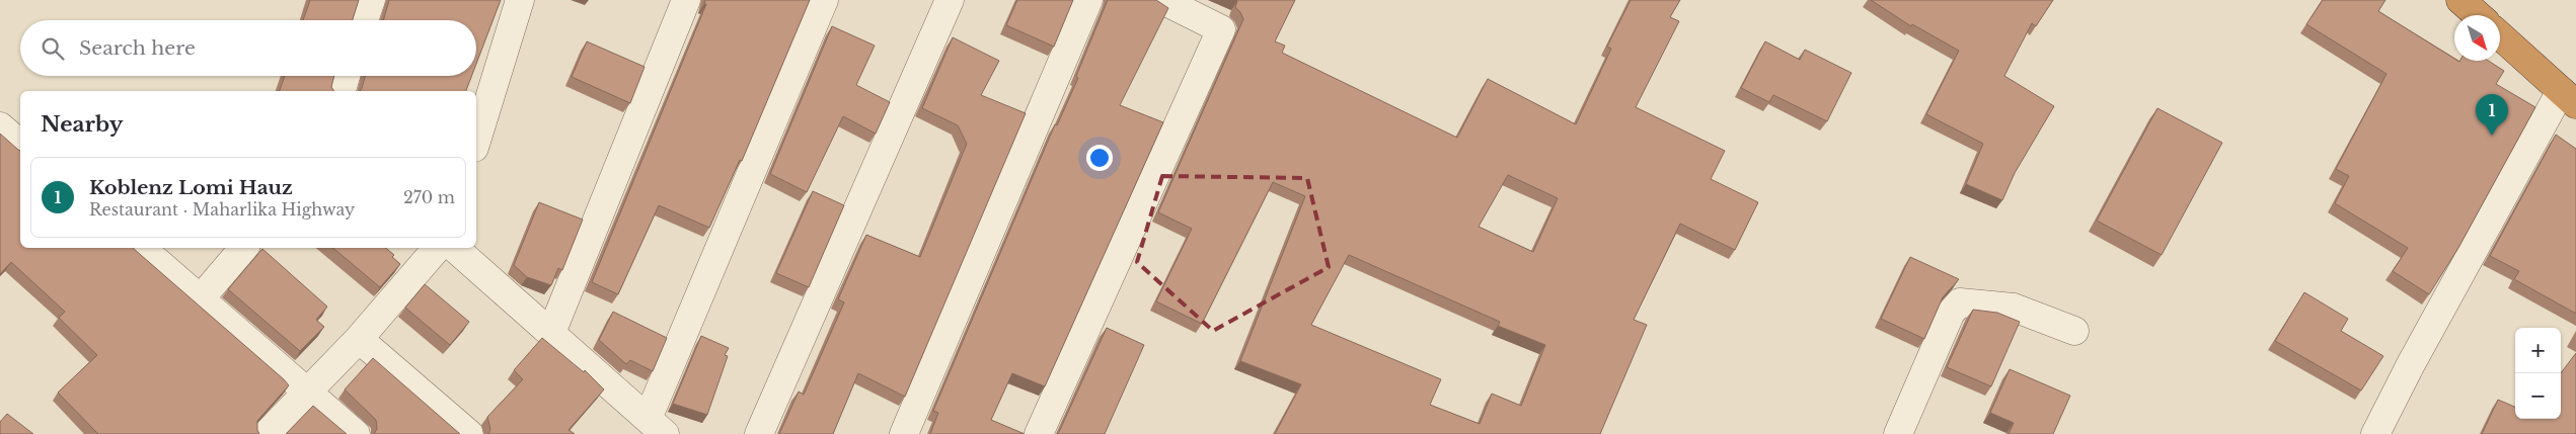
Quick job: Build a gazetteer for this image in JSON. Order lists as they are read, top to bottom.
{
  "north": "bottom right",
  "page": {
    "search": "Search here",
    "heading": "Nearby",
    "pins": "1",
    "list": [
      {
        "mark": "1",
        "name": "Koblenz Lomi Hauz",
        "note": "Restaurant · Maharlika Highway",
        "value": "270 m"
      }
    ],
    "map_buttons": ["+", "−"]
  }
}
